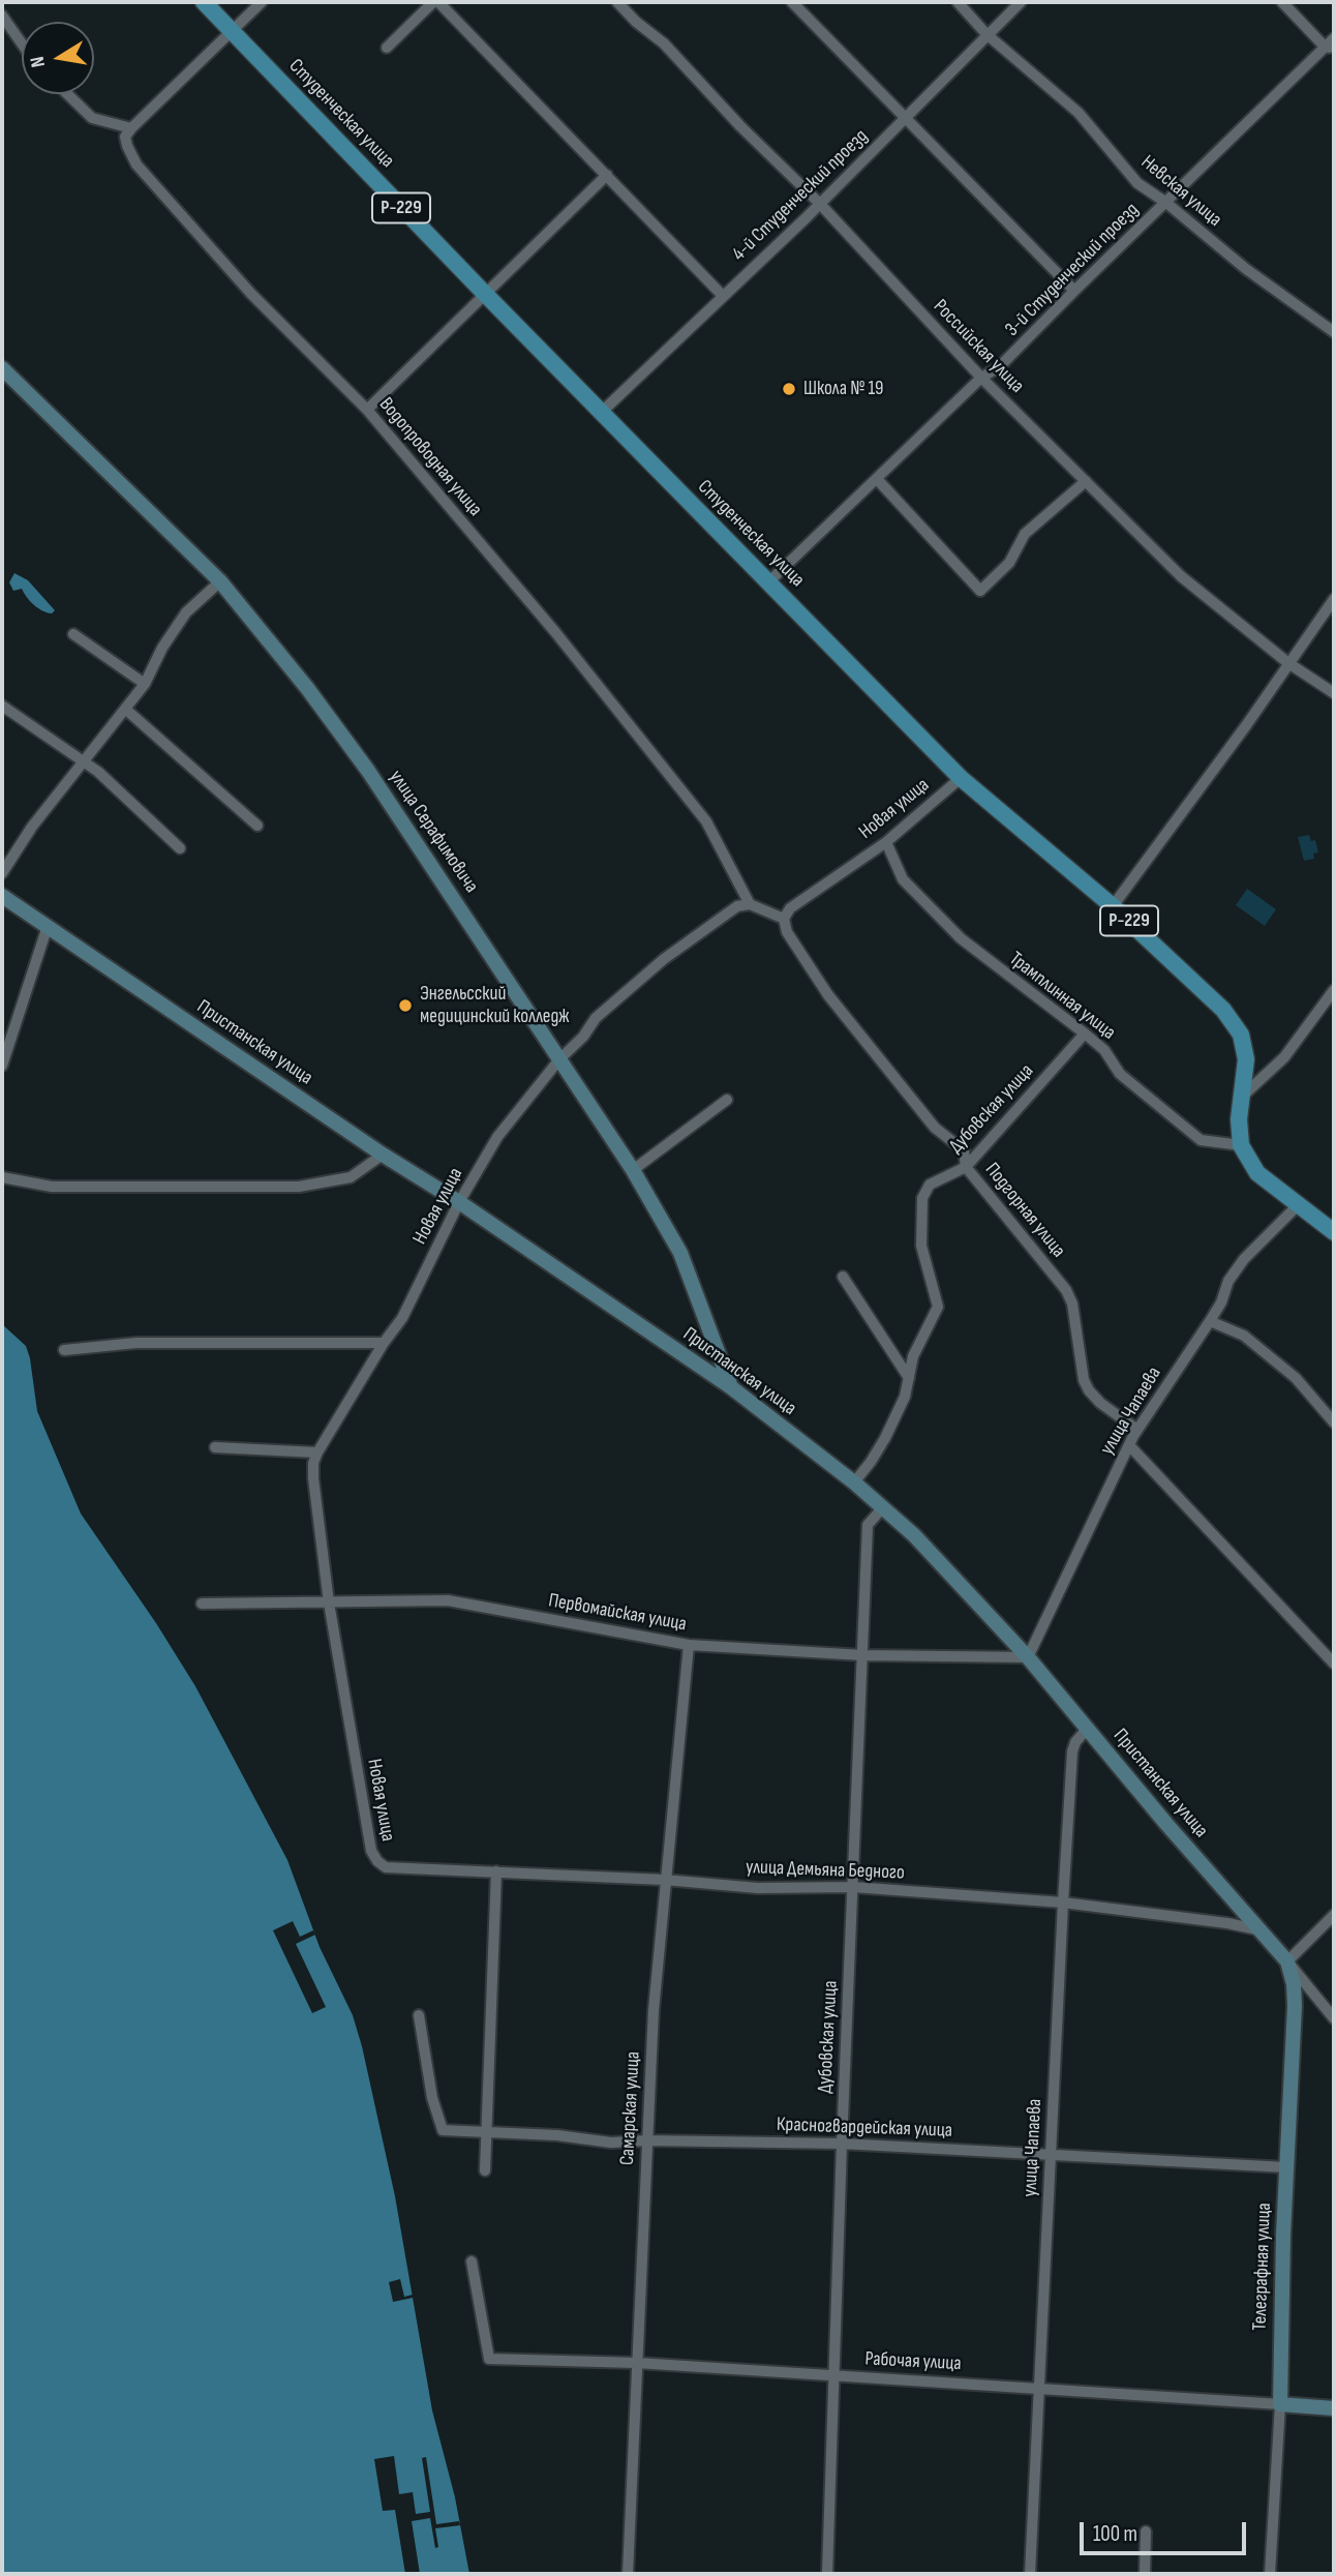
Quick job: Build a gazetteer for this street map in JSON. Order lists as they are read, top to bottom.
{
  "streets": {
    "main road": ["Студенческая улица", "Р-229"],
    "street": [
      "Невская улица",
      "4-й Студенческий проезд",
      "3-й Студенческий проезд",
      "Российская улица",
      "Водопроводная улица",
      "Новая улица",
      "улица Серафимовича",
      "Трамплинная улица",
      "Пристанская улица",
      "Дубовская улица",
      "Подгорная улица",
      "улица Чапаева",
      "Первомайская улица",
      "улица Демьяна Бедного",
      "Самарская улица",
      "Красногвардейская улица",
      "Телеграфная улица",
      "Рабочая улица"
    ]
  },
  "crossings": [
    ["Студенческая улица", "4-й Студенческий проезд"],
    ["Студенческая улица", "Р-229"],
    ["Студенческая улица", "3-й Студенческий проезд"],
    ["Студенческая улица", "Новая улица"],
    ["Невская улица", "4-й Студенческий проезд"],
    ["Невская улица", "3-й Студенческий проезд"],
    ["4-й Студенческий проезд", "Российская улица"],
    ["Р-229", "Трамплинная улица"],
    ["3-й Студенческий проезд", "Российская улица"],
    ["Водопроводная улица", "Новая улица"],
    ["Новая улица", "улица Серафимовича"],
    ["Новая улица", "Трамплинная улица"],
    ["Новая улица", "Пристанская улица"],
    ["Новая улица", "Подгорная улица"],
    ["Новая улица", "Первомайская улица"],
    ["Новая улица", "улица Демьяна Бедного"],
    ["улица Серафимовича", "Пристанская улица"],
    ["Трамплинная улица", "Дубовская улица"],
    ["Пристанская улица", "Дубовская улица"],
    ["Пристанская улица", "улица Чапаева"],
    ["Пристанская улица", "Первомайская улица"],
    ["Пристанская улица", "улица Демьяна Бедного"],
    ["Пристанская улица", "Телеграфная улица"],
    ["Дубовская улица", "Подгорная улица"],
    ["Дубовская улица", "Первомайская улица"],
    ["Дубовская улица", "улица Демьяна Бедного"],
    ["Дубовская улица", "Красногвардейская улица"],
    ["Дубовская улица", "Рабочая улица"],
    ["Подгорная улица", "улица Чапаева"],
    ["улица Чапаева", "Первомайская улица"],
    ["улица Чапаева", "улица Демьяна Бедного"],
    ["улица Чапаева", "Красногвардейская улица"],
    ["улица Чапаева", "Рабочая улица"],
    ["Первомайская улица", "Самарская улица"],
    ["улица Демьяна Бедного", "Самарская улица"],
    ["Самарская улица", "Красногвардейская улица"],
    ["Самарская улица", "Рабочая улица"],
    ["Красногвардейская улица", "Телеграфная улица"],
    ["Телеграфная улица", "Рабочая улица"]
  ],
  "places": ["Школа № 19", "Энгельсский медицинский колледж"],
  "scale_bar": "100 m",
  "north": "left"
}
